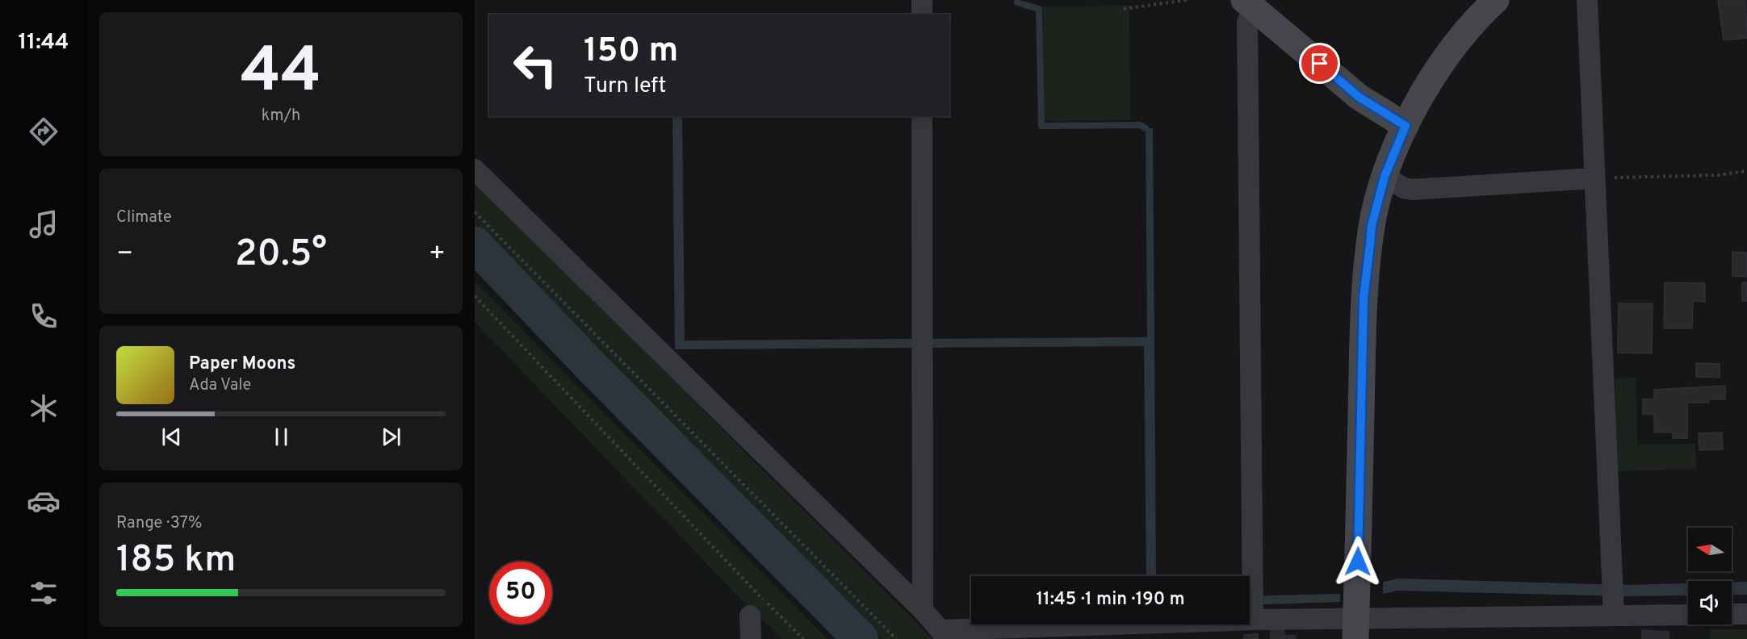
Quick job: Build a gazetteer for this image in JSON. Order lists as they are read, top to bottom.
{
  "north": "left",
  "page": {
    "tabs": "11:44",
    "tile": [
      ["44", "km/h"],
      "Climate",
      ["Range · 37%", "185 km"]
    ],
    "turn": ["150 m", "Turn left"],
    "heat": ["−", "20.5°", "+"],
    "song": ["Paper Moons", "Ada Vale"],
    "limit": "50",
    "trip": "11:45 · 1 min · 190 m"
  }
}
